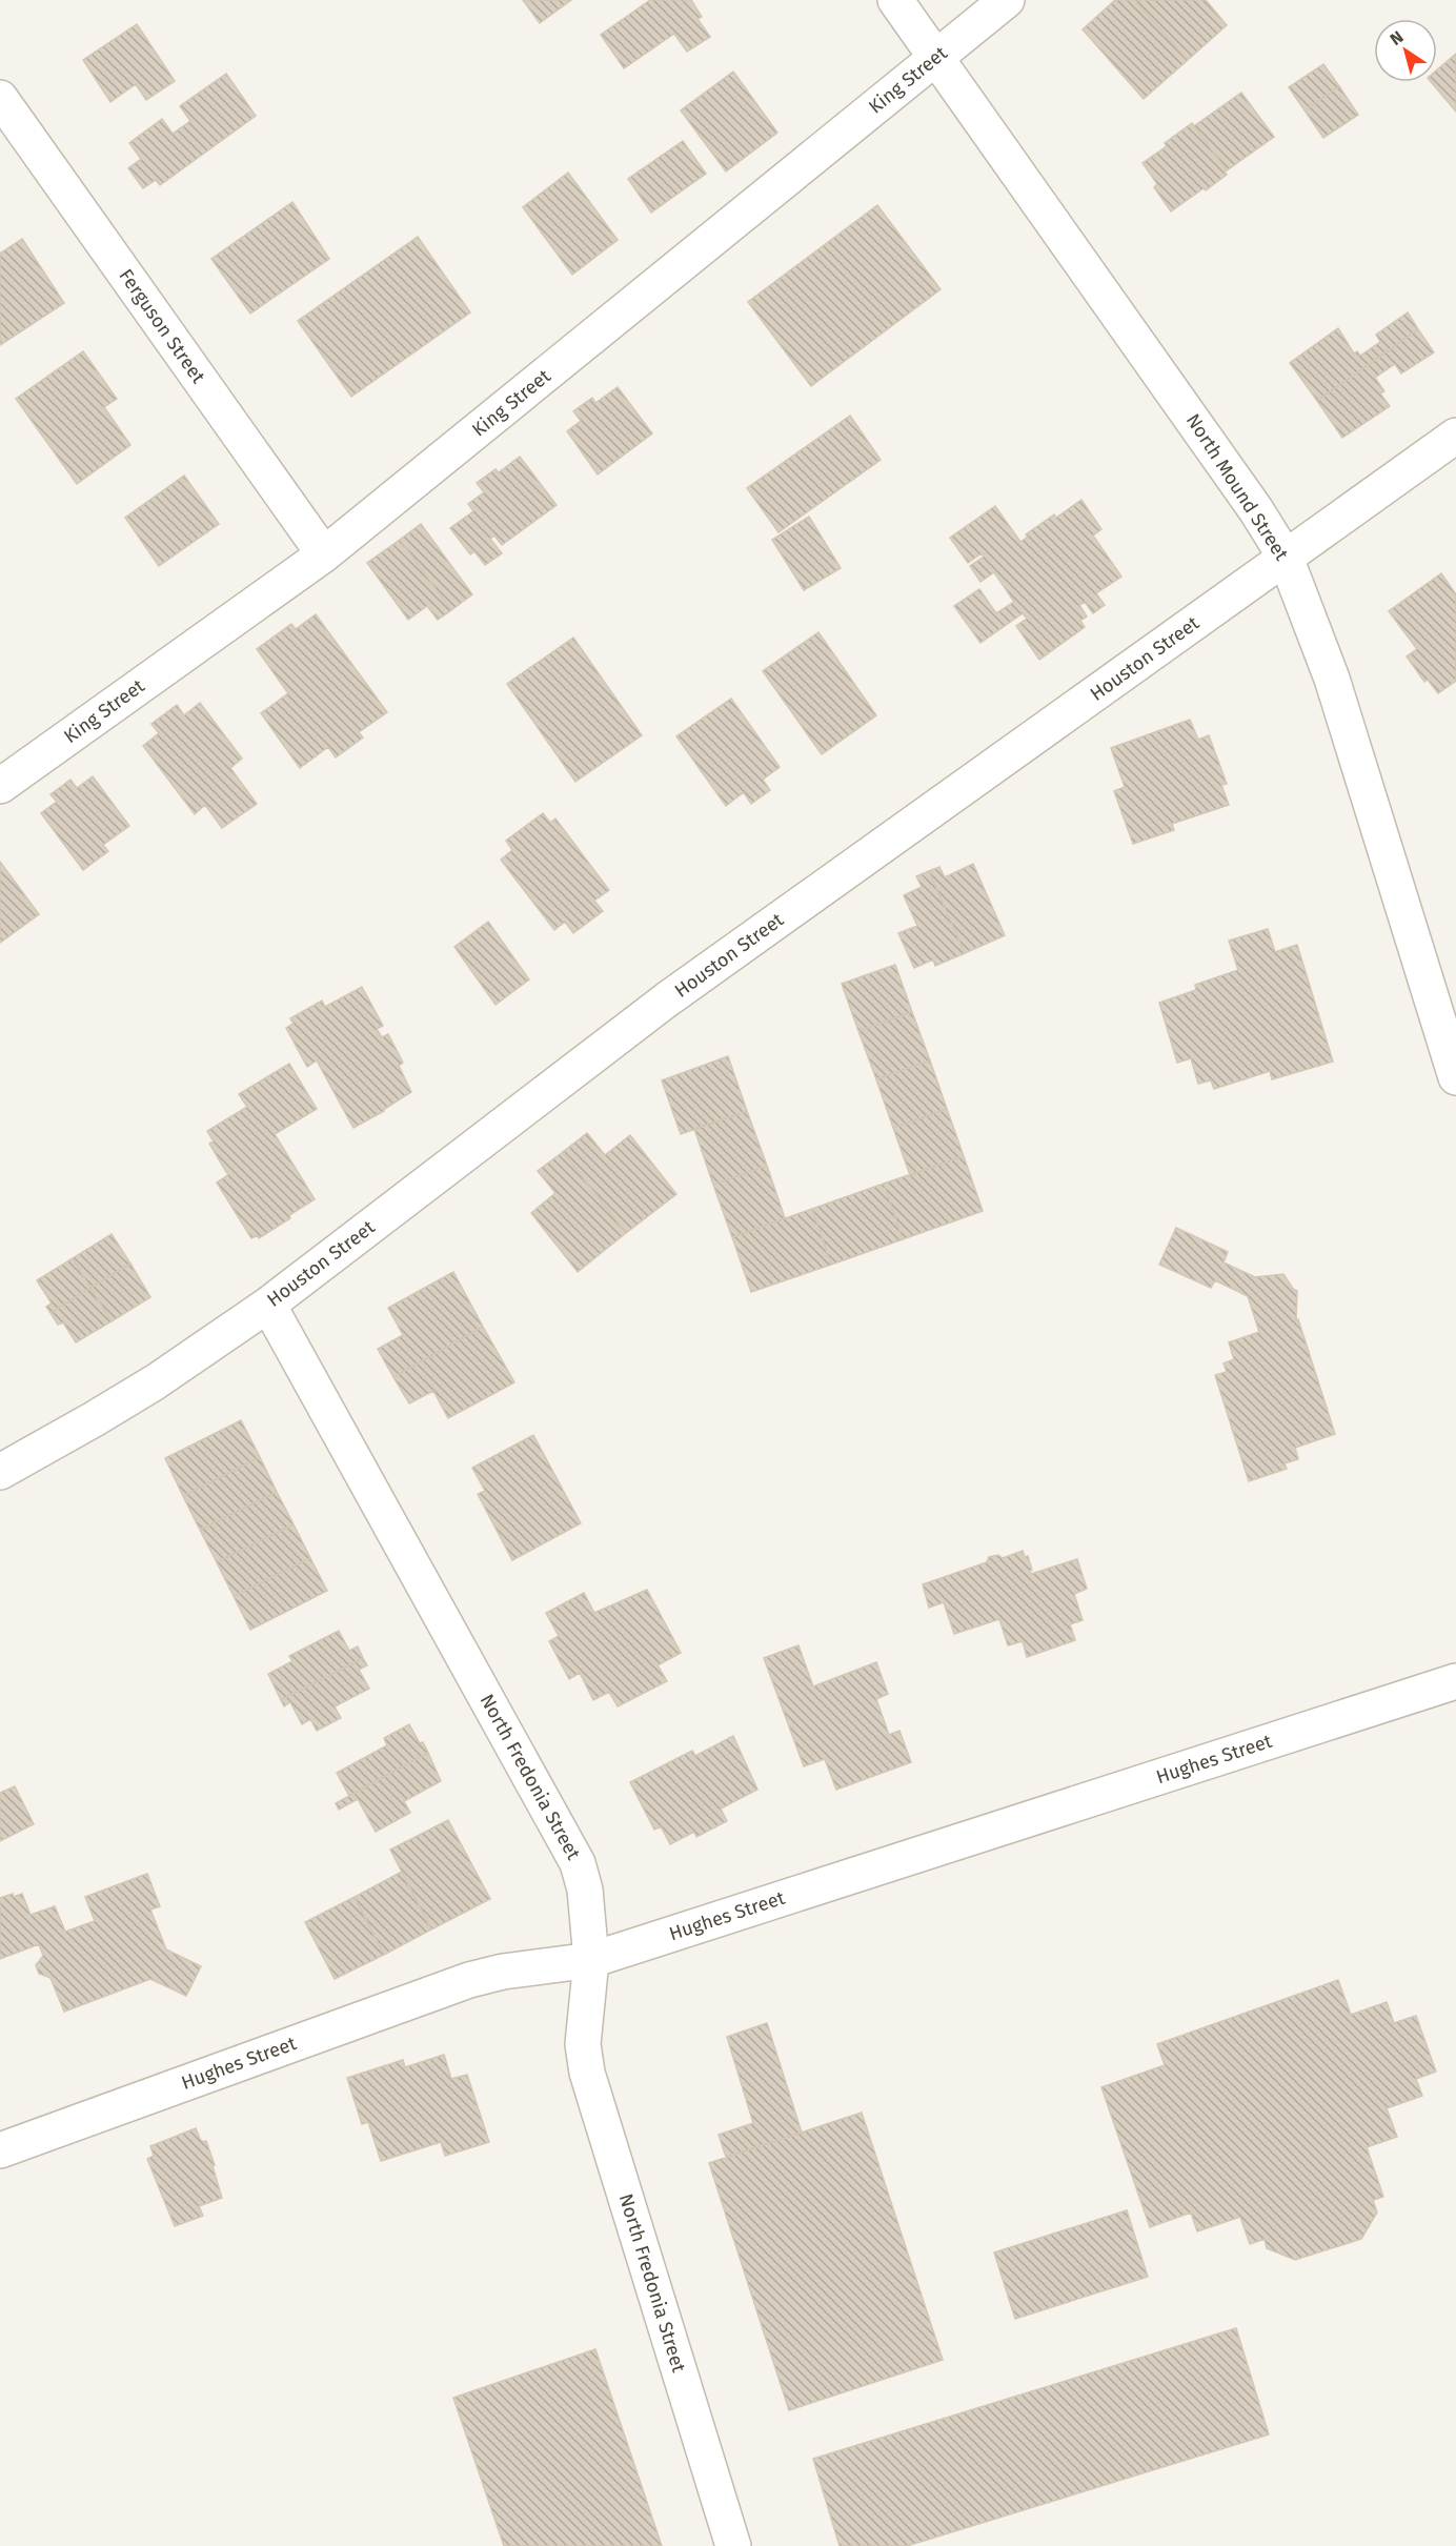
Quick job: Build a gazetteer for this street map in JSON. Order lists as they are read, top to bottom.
{
  "streets": {
    "street": [
      "King Street",
      "Ferguson Street",
      "North Mound Street",
      "Houston Street",
      "Hughes Street",
      "North Fredonia Street"
    ]
  },
  "crossings": [
    ["King Street", "Ferguson Street"],
    ["King Street", "North Mound Street"],
    ["North Mound Street", "Houston Street"],
    ["Houston Street", "North Fredonia Street"],
    ["Hughes Street", "North Fredonia Street"]
  ],
  "north": "top left"
}
